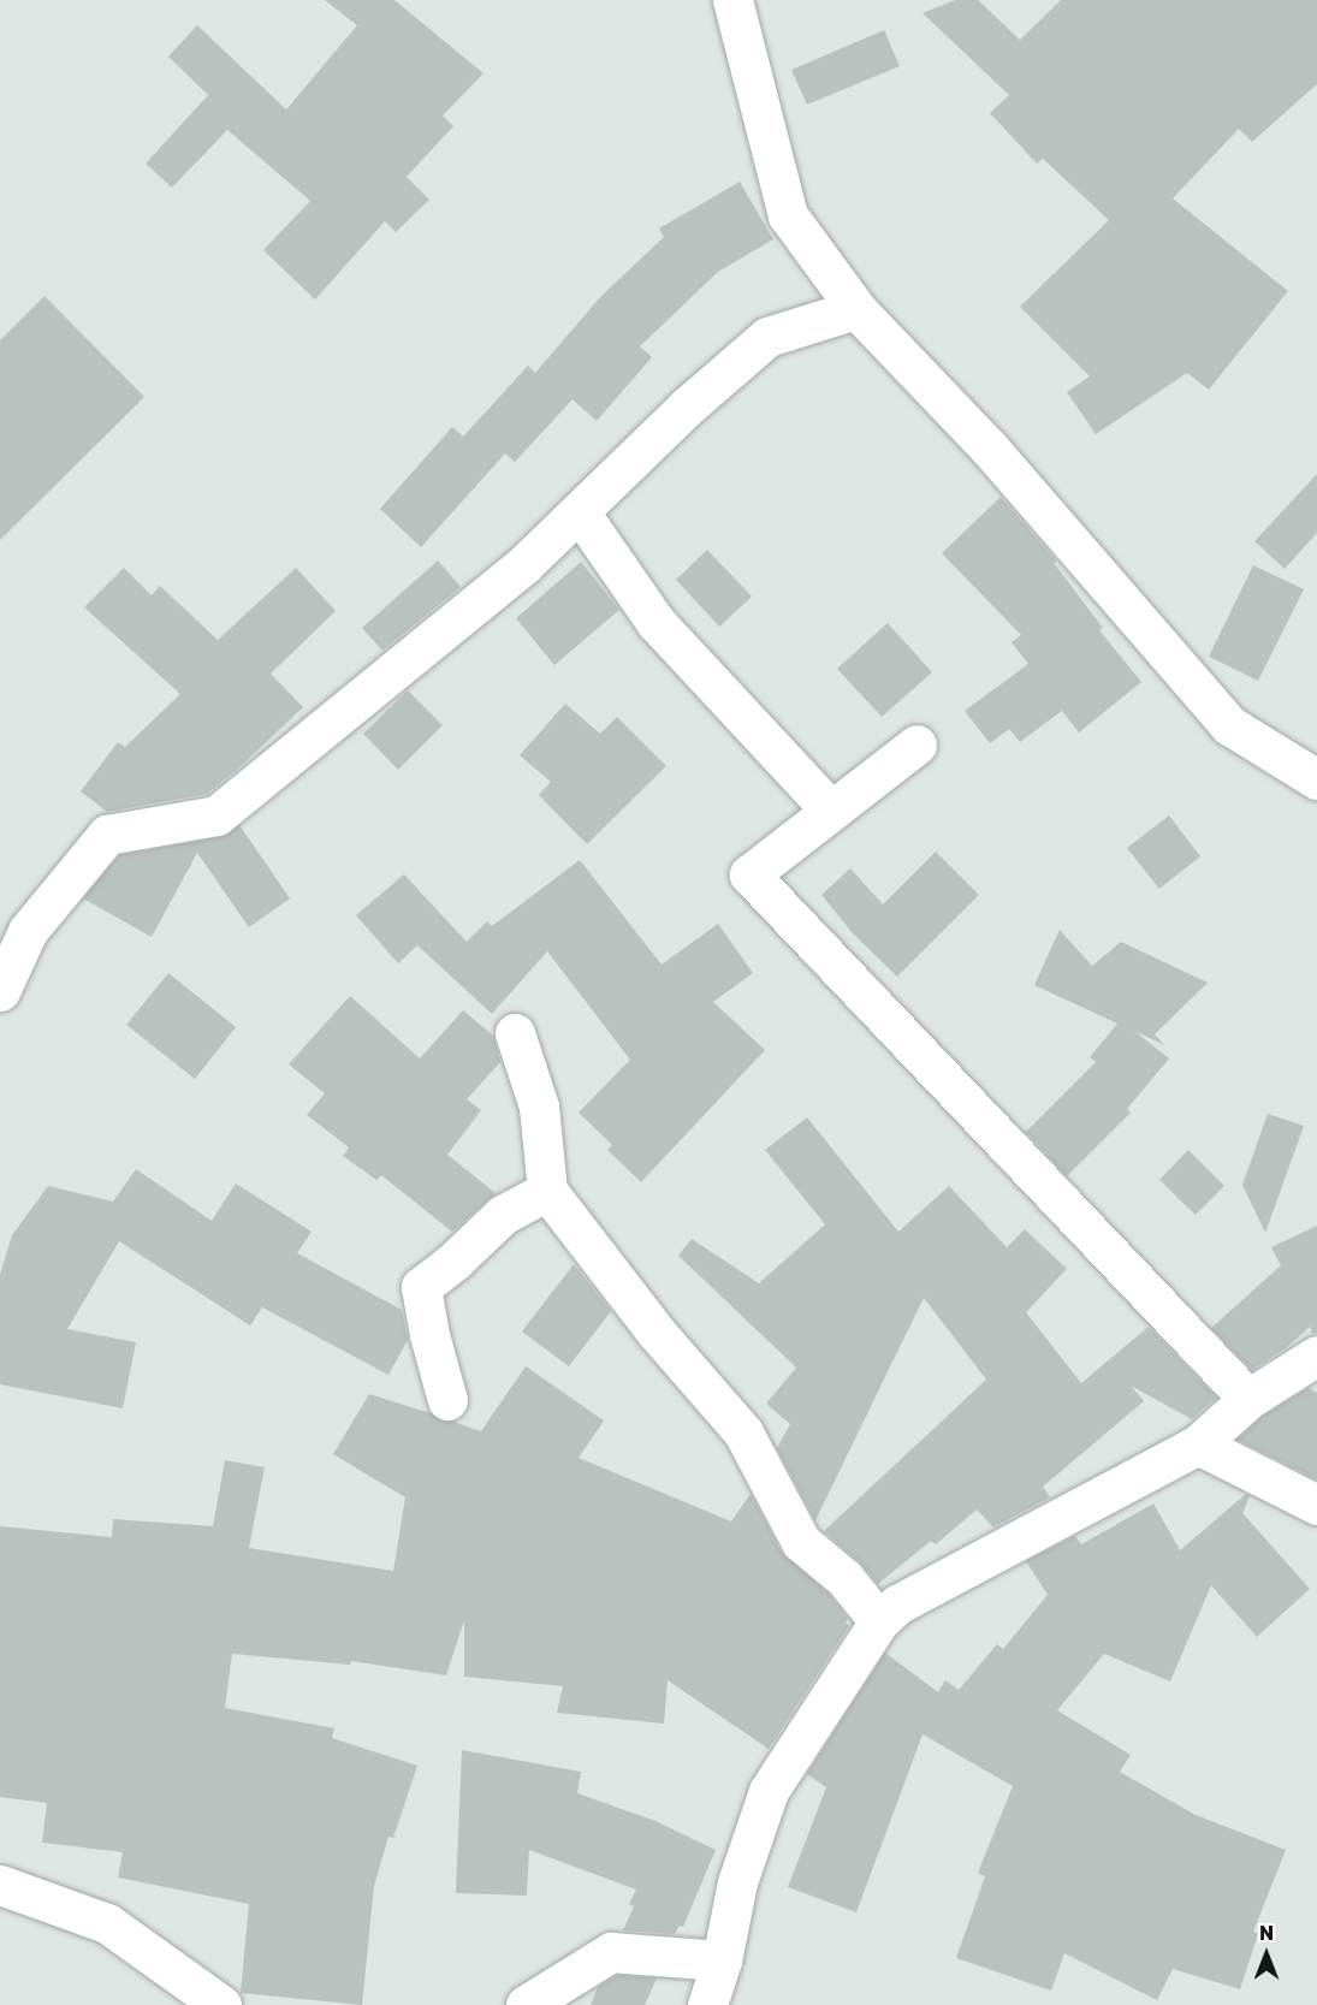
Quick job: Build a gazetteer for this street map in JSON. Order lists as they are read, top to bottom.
{
  "north": "top"
}
